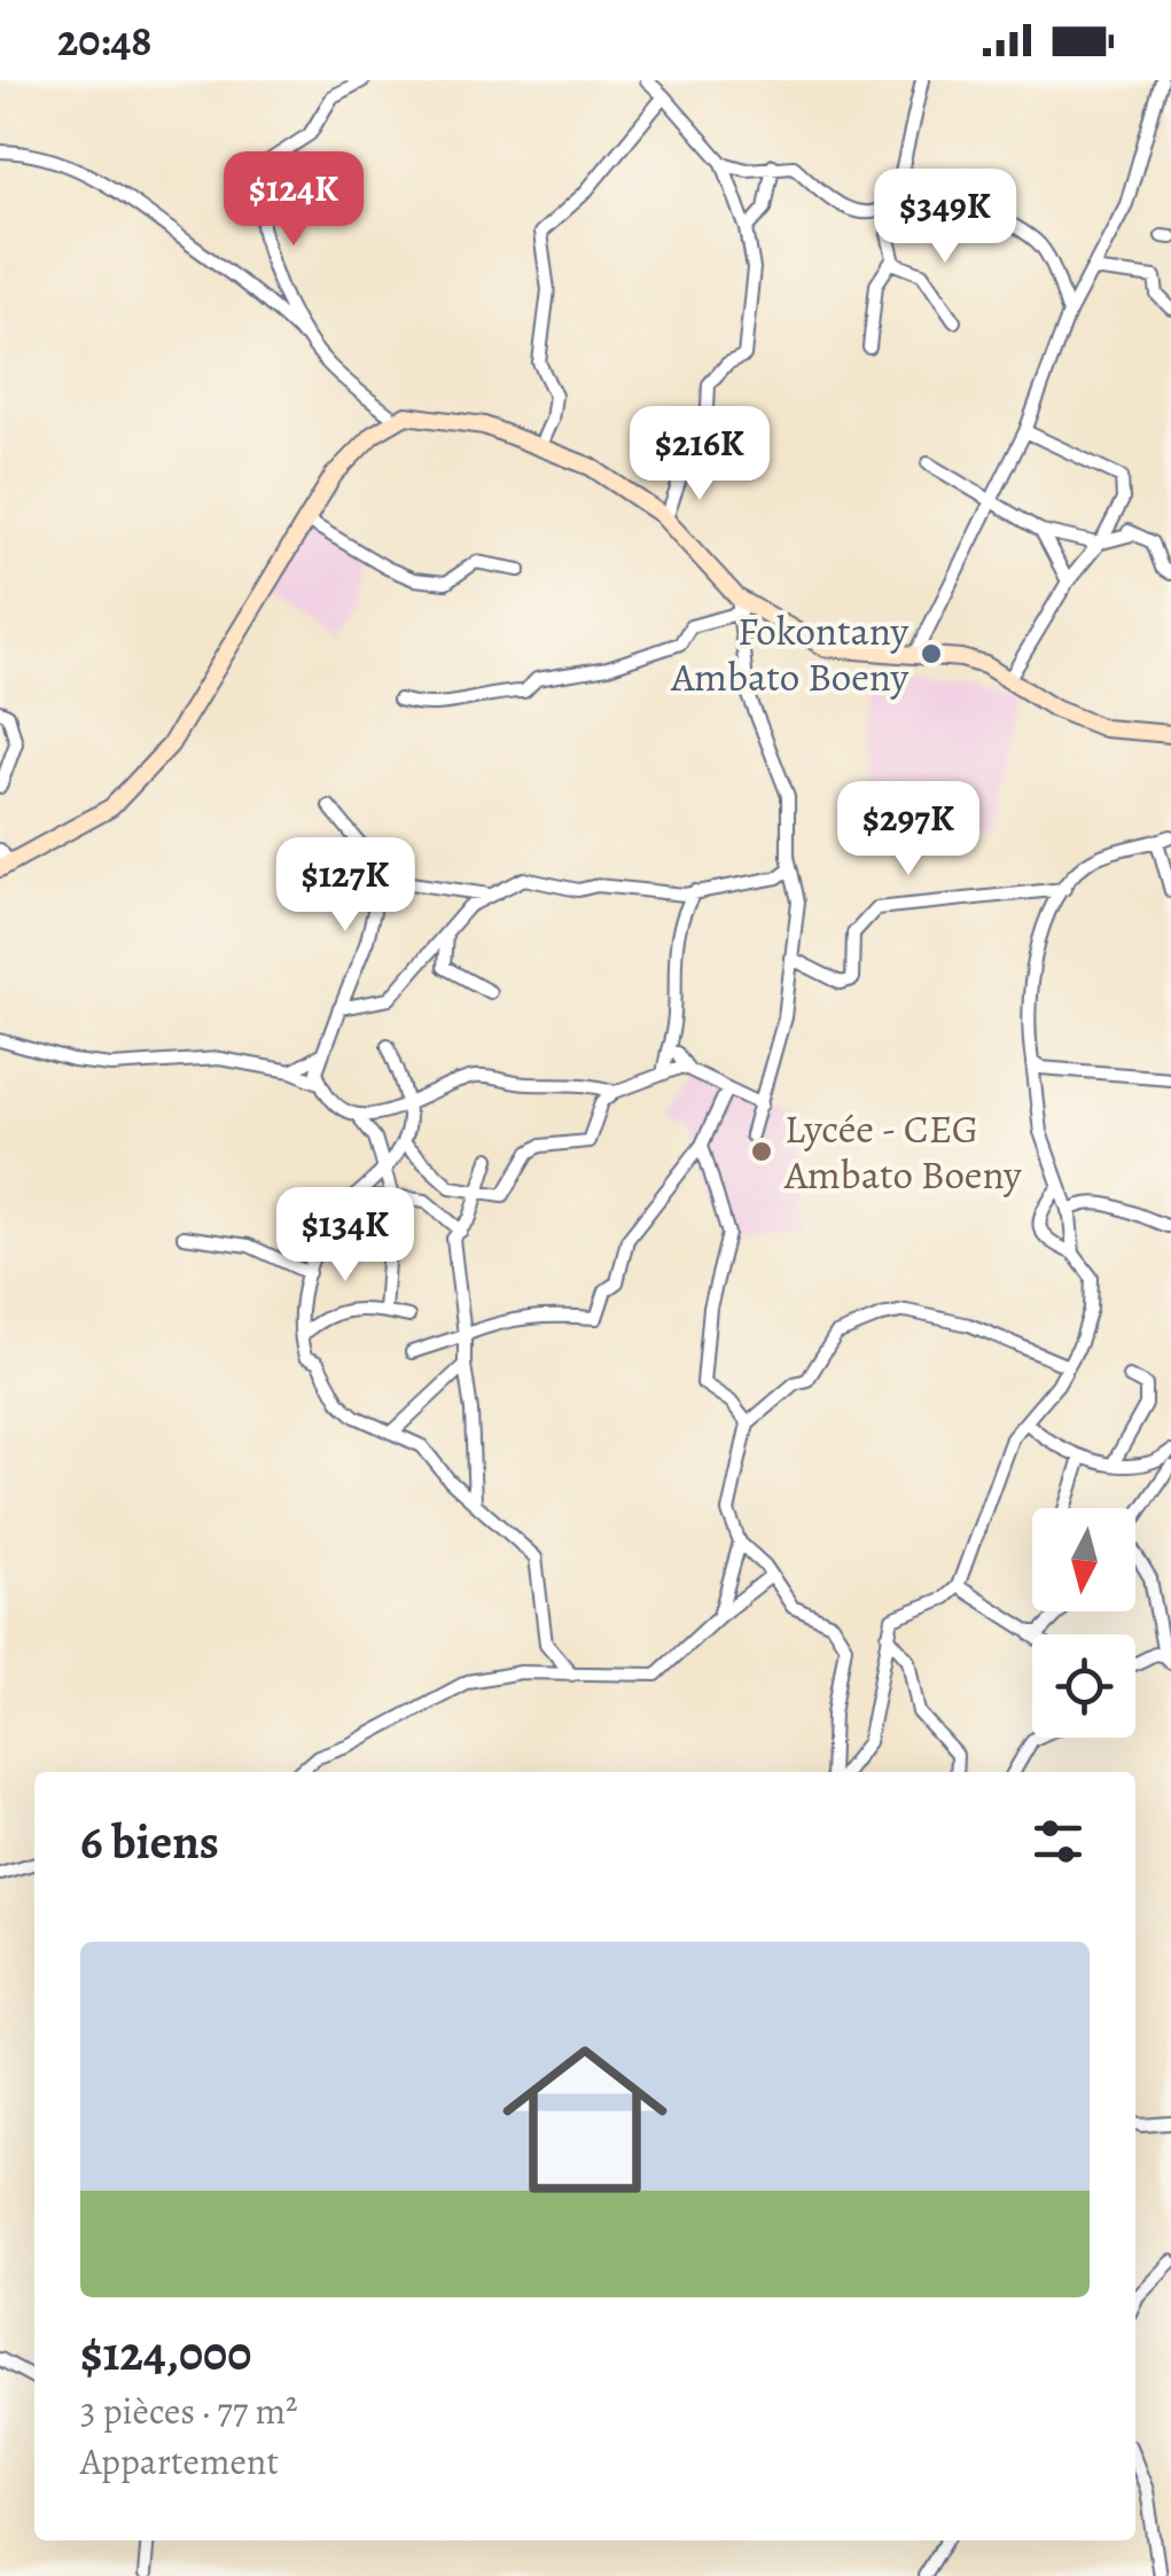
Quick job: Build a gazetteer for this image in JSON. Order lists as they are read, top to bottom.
{
  "places": ["Fokontany Ambato Boeny", "Lycée - CEG Ambato Boeny"],
  "north": "bottom",
  "page": {
    "status": "20:48",
    "price": [
      "$124K",
      "$349K",
      "$216K",
      "$297K",
      "$127K",
      "$134K"
    ],
    "heading": "6 biens",
    "list": [
      {
        "name": "$124,000",
        "note": "3 pièces · 77 m² · Appartement"
      }
    ]
  }
}
